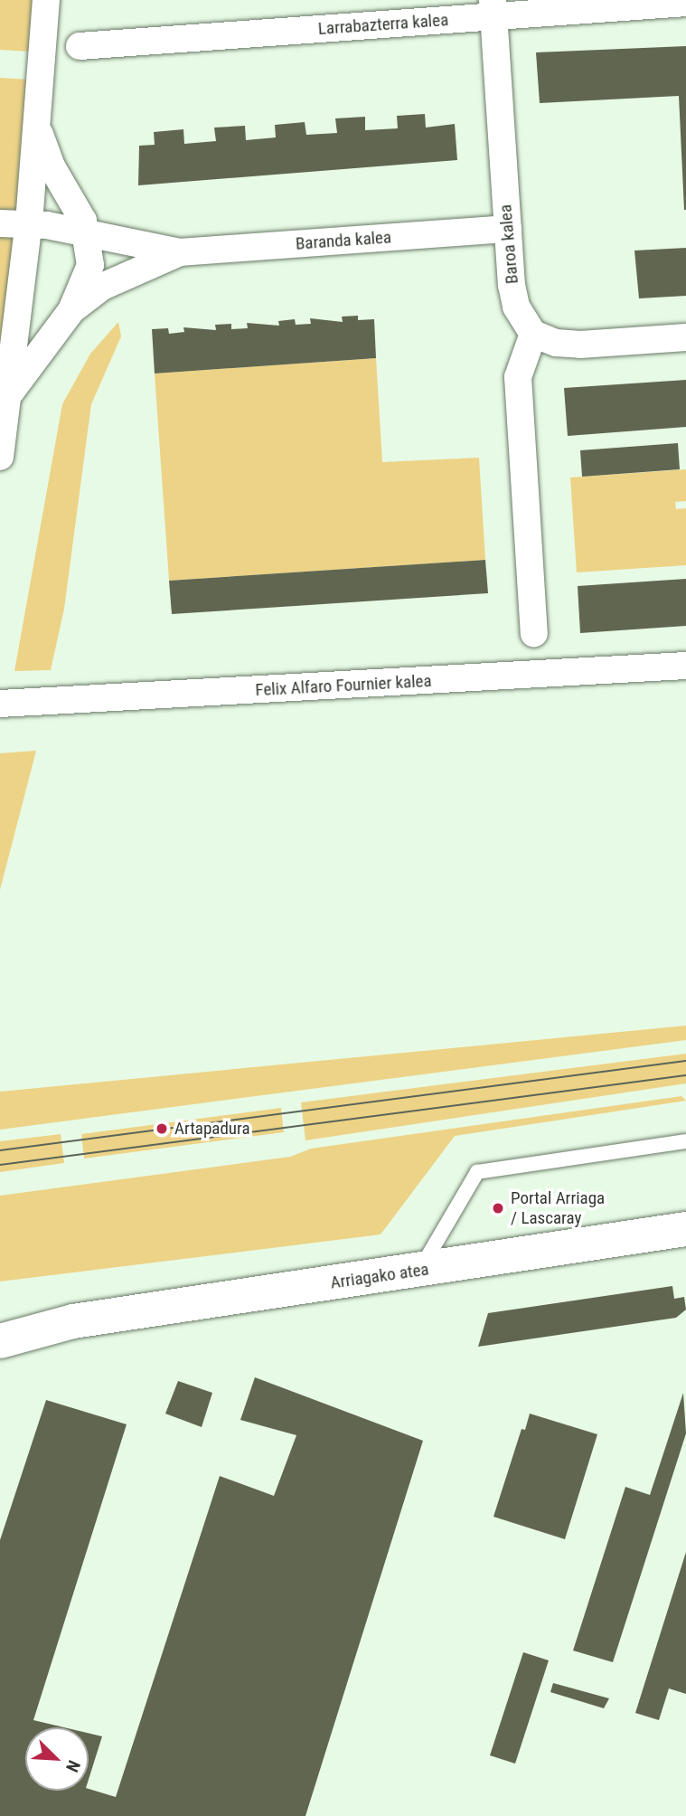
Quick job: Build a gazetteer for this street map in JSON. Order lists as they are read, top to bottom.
{
  "streets": {
    "main road": ["Arriagako atea"],
    "street": [
      "Larrabazterra kalea",
      "Baranda kalea",
      "Baroa kalea",
      "Felix Alfaro Fournier kalea"
    ]
  },
  "crossings": [
    ["Larrabazterra kalea", "Baroa kalea"],
    ["Baranda kalea", "Baroa kalea"]
  ],
  "places": ["Artapadura", "Portal Arriaga / Lascaray"],
  "north": "bottom right"
}
